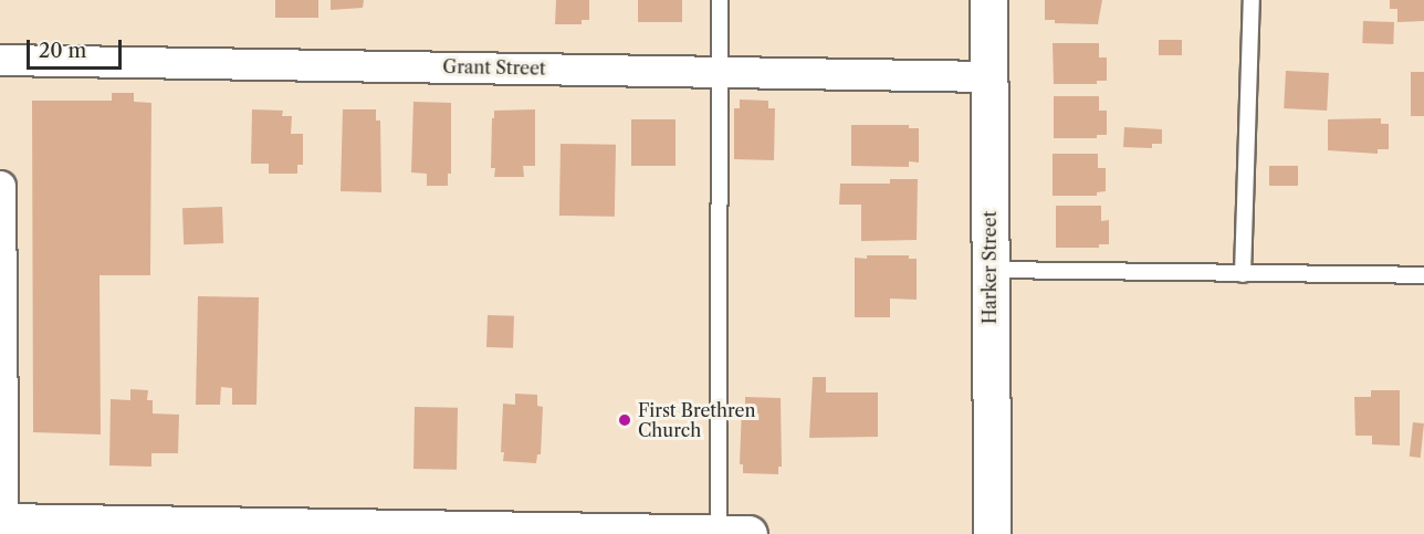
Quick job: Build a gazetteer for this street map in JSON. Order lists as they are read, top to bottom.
{
  "streets": {
    "street": ["Grant Street", "Harker Street"]
  },
  "crossings": [
    ["Grant Street", "Harker Street"]
  ],
  "places": ["First Brethren Church"],
  "scale_bar": "20 m"
}
